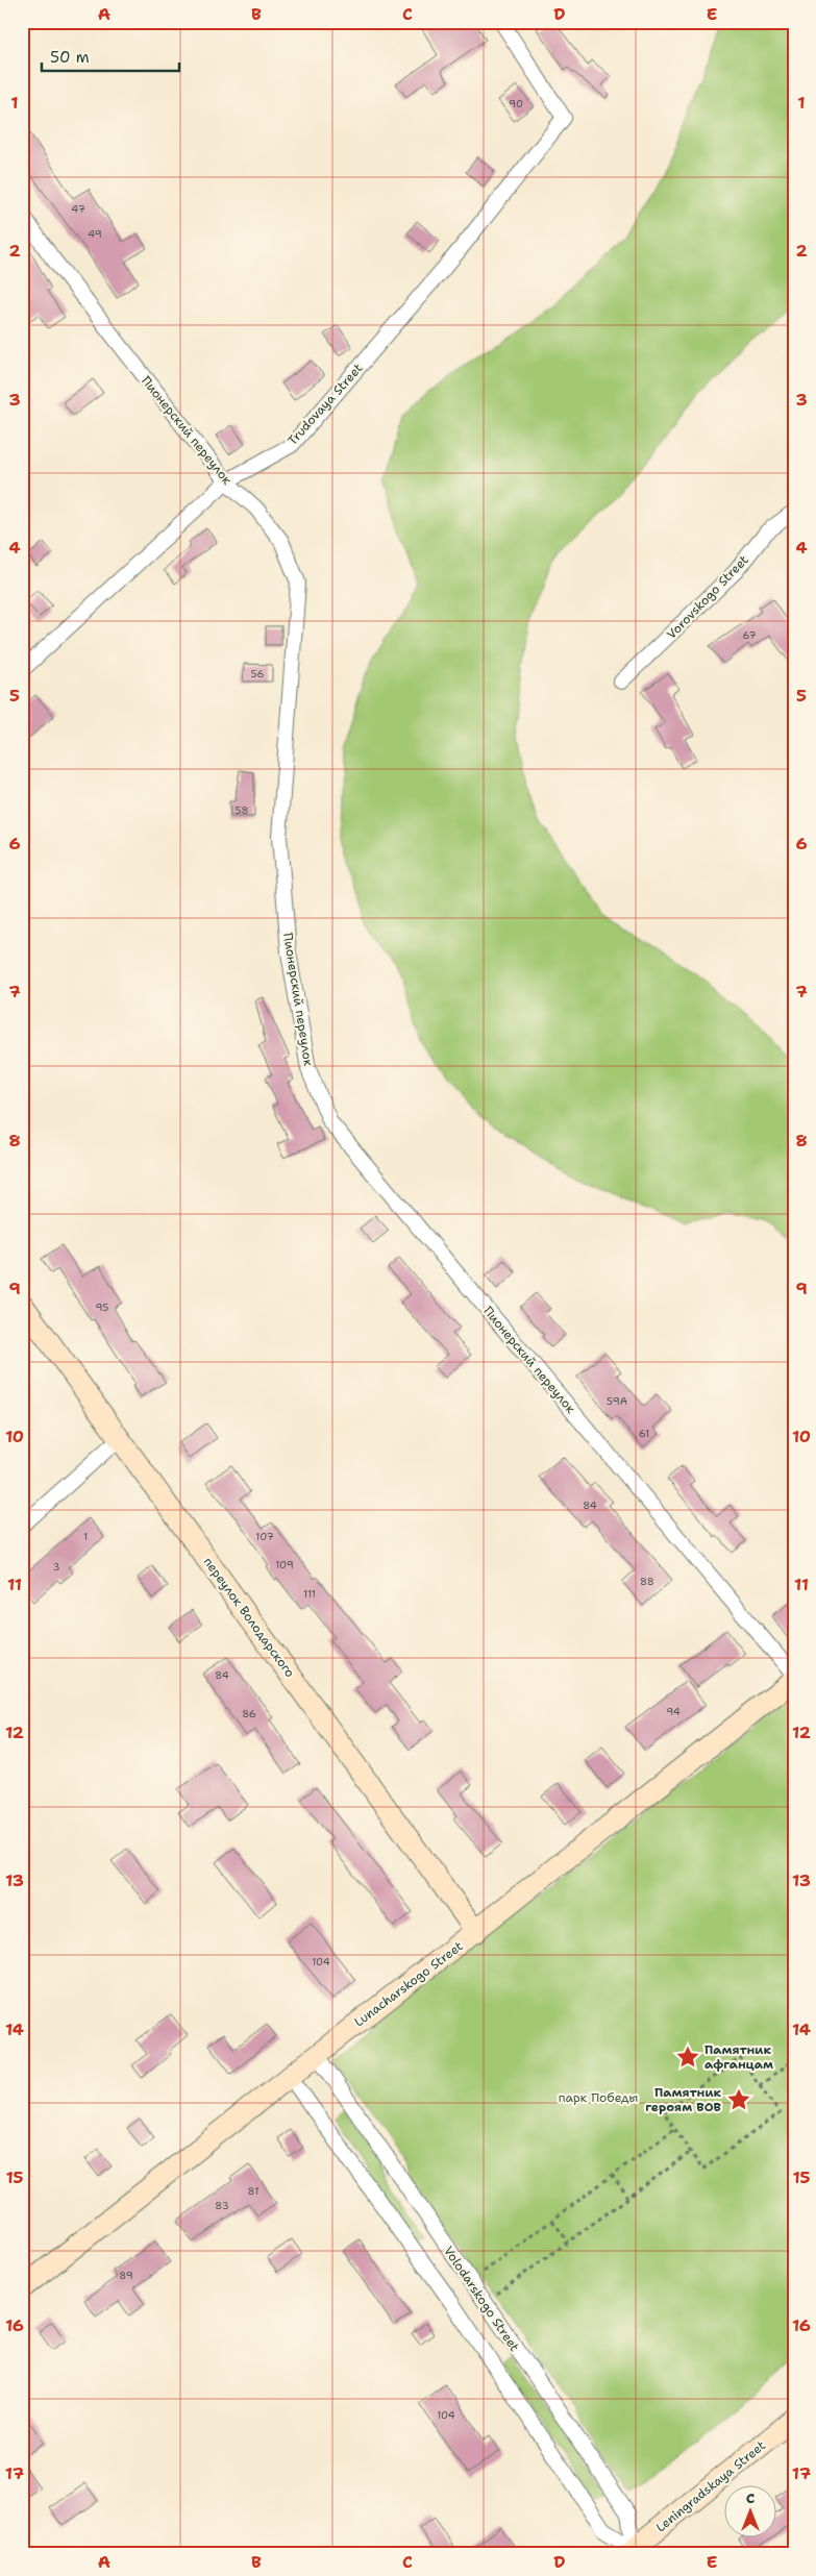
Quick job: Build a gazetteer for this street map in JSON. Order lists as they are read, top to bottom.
{
  "streets": {
    "street": [
      "Trudovaya Street",
      "Пионерский переулок",
      "Vorovskogo Street",
      "переулок Володарского",
      "Lunacharskogo Street",
      "Volodarskogo Street",
      "Leningradskaya Street"
    ]
  },
  "crossings": [
    ["Trudovaya Street", "Пионерский переулок"],
    ["Пионерский переулок", "Lunacharskogo Street"],
    ["переулок Володарского", "Lunacharskogo Street"],
    ["Lunacharskogo Street", "Volodarskogo Street"],
    ["Volodarskogo Street", "Leningradskaya Street"]
  ],
  "parks": ["парк Победы"],
  "places": {
    "place": ["Памятник афганцам", "Памятник героям ВОВ"]
  },
  "house_numbers": [
    "90",
    "47",
    "49",
    "67",
    "56",
    "58",
    "95",
    "59А",
    "61",
    "84",
    "1",
    "107",
    "109",
    "3",
    "88",
    "111",
    "84",
    "94",
    "86",
    "104",
    "81",
    "83",
    "89",
    "104"
  ],
  "scale_bar": "50 m",
  "north": "top",
  "grid": {
    "columns": [
      "A",
      "B",
      "C",
      "D",
      "E"
    ],
    "rows": [
      "1",
      "2",
      "3",
      "4",
      "5",
      "6",
      "7",
      "8",
      "9",
      "10",
      "11",
      "12",
      "13",
      "14",
      "15",
      "16",
      "17"
    ]
  }
}
